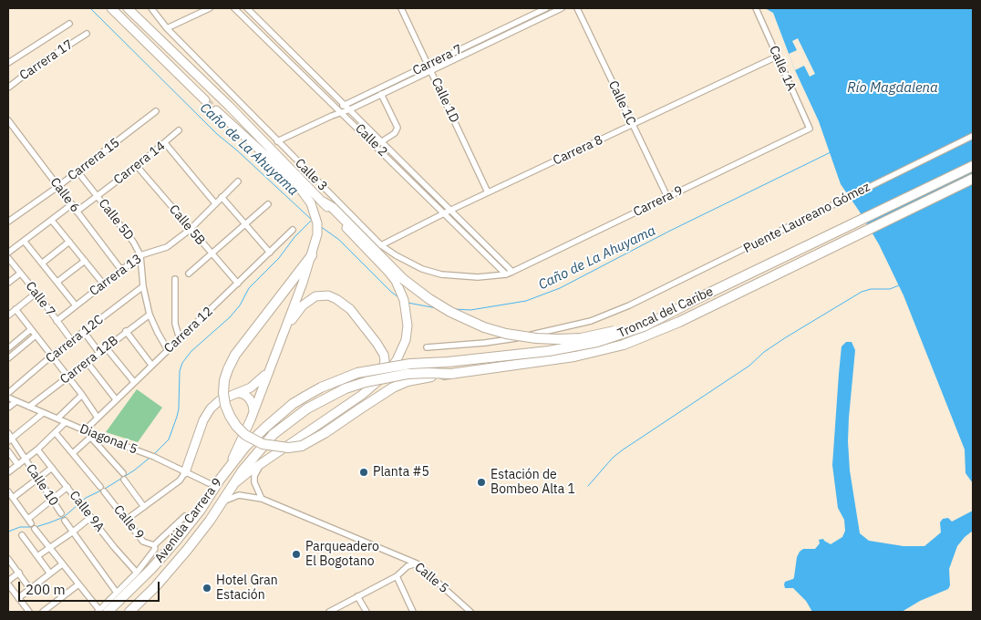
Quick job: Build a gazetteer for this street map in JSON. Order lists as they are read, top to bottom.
{
  "streets": {
    "highway": ["Troncal del Caribe", "Avenida Carrera 9"],
    "street": [
      "Carrera 17",
      "Carrera 7",
      "Calle 1A",
      "Calle 1D",
      "Calle 1C",
      "Calle 2",
      "Carrera 8",
      "Carrera 15",
      "Carrera 14",
      "Calle 3",
      "Calle 6",
      "Carrera 9",
      "Puente Laureano Gómez",
      "Calle 5D",
      "Calle 5B",
      "Carrera 13",
      "Calle 7",
      "Carrera 12",
      "Carrera 12C",
      "Carrera 12B",
      "Diagonal 5",
      "Calle 10",
      "Calle 9A",
      "Calle 9",
      "Calle 5"
    ]
  },
  "crossings": [
    ["Carrera 7", "Calle 1D"],
    ["Carrera 7", "Calle 2"],
    ["Carrera 7", "Calle 3"],
    ["Calle 1A", "Carrera 8"],
    ["Calle 1A", "Carrera 9"],
    ["Calle 1D", "Carrera 8"],
    ["Calle 1C", "Carrera 8"],
    ["Calle 1C", "Carrera 9"],
    ["Calle 2", "Carrera 8"],
    ["Calle 2", "Calle 3"],
    ["Calle 2", "Carrera 9"],
    ["Carrera 8", "Calle 3"],
    ["Carrera 15", "Calle 6"],
    ["Carrera 15", "Calle 5D"],
    ["Carrera 14", "Calle 6"],
    ["Carrera 14", "Calle 5D"],
    ["Carrera 14", "Calle 5B"],
    ["Calle 3", "Carrera 9"],
    ["Calle 6", "Carrera 13"],
    ["Calle 5D", "Carrera 13"],
    ["Calle 5D", "Carrera 12"],
    ["Calle 5D", "Carrera 12C"],
    ["Calle 5D", "Carrera 12B"],
    ["Calle 5B", "Carrera 13"],
    ["Calle 5B", "Carrera 12"],
    ["Carrera 13", "Calle 7"],
    ["Calle 7", "Carrera 12C"],
    ["Troncal del Caribe", "Avenida Carrera 9"],
    ["Carrera 12", "Diagonal 5"],
    ["Carrera 12B", "Diagonal 5"],
    ["Avenida Carrera 9", "Calle 5"]
  ],
  "water": ["Río Magdalena", "Caño de La Ahuyama"],
  "places": [
    "Planta #5",
    "Estación de Bombeo Alta 1",
    "Parqueadero El Bogotano",
    "Hotel Gran Estación"
  ],
  "scale_bar": "200 m"
}
